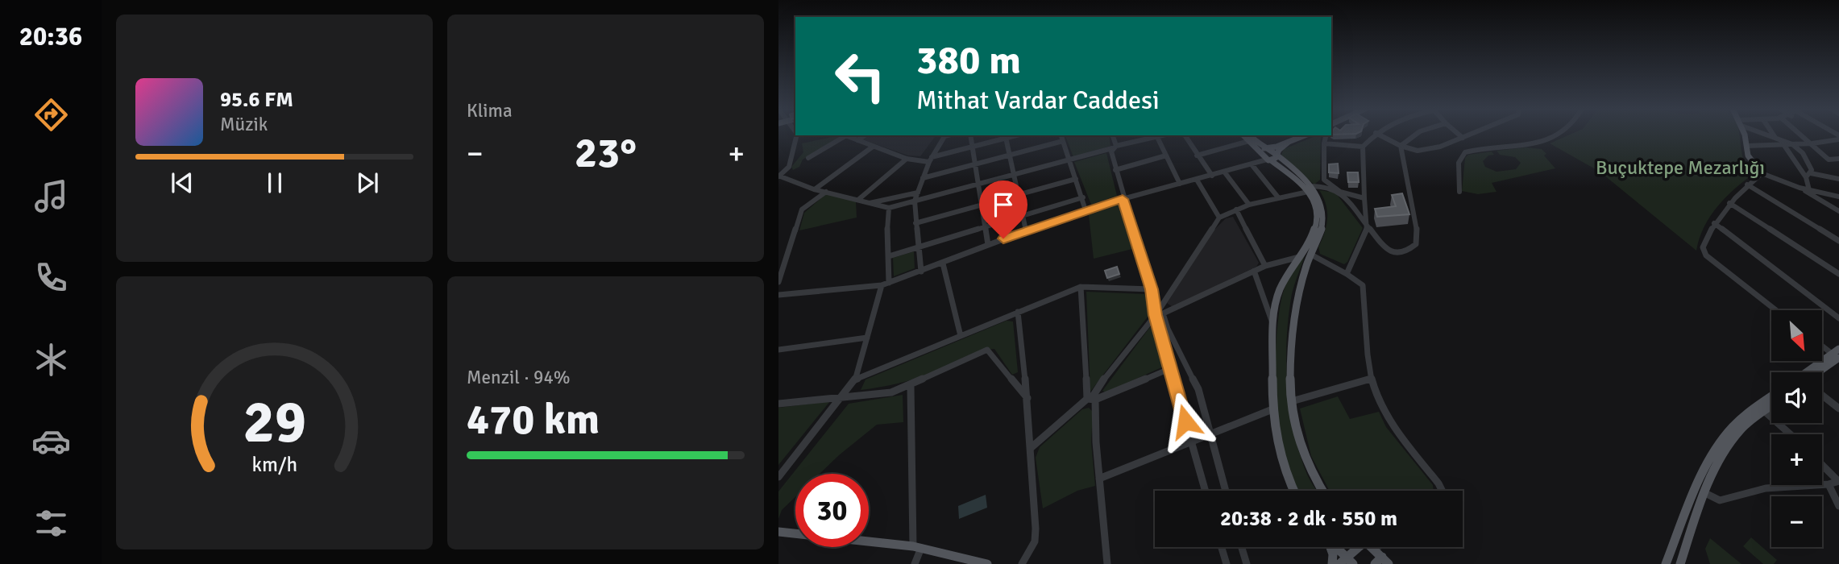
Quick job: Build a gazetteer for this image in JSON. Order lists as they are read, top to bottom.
{
  "parks": ["Buçuktepe Mezarlığı"],
  "north": "bottom right",
  "page": {
    "tabs": "20:36",
    "tile": [
      "Klima",
      ["Menzil · 94%", "470 km"]
    ],
    "turn": ["380 m", "Mithat Vardar Caddesi"],
    "song": ["95.6 FM", "Müzik"],
    "heat": ["−", "23°", "+"],
    "map_buttons": ["+", "−"],
    "limit": "30",
    "trip": "20:38 · 2 dk · 550 m",
    "gauge": ["29", "km/h"]
  }
}
